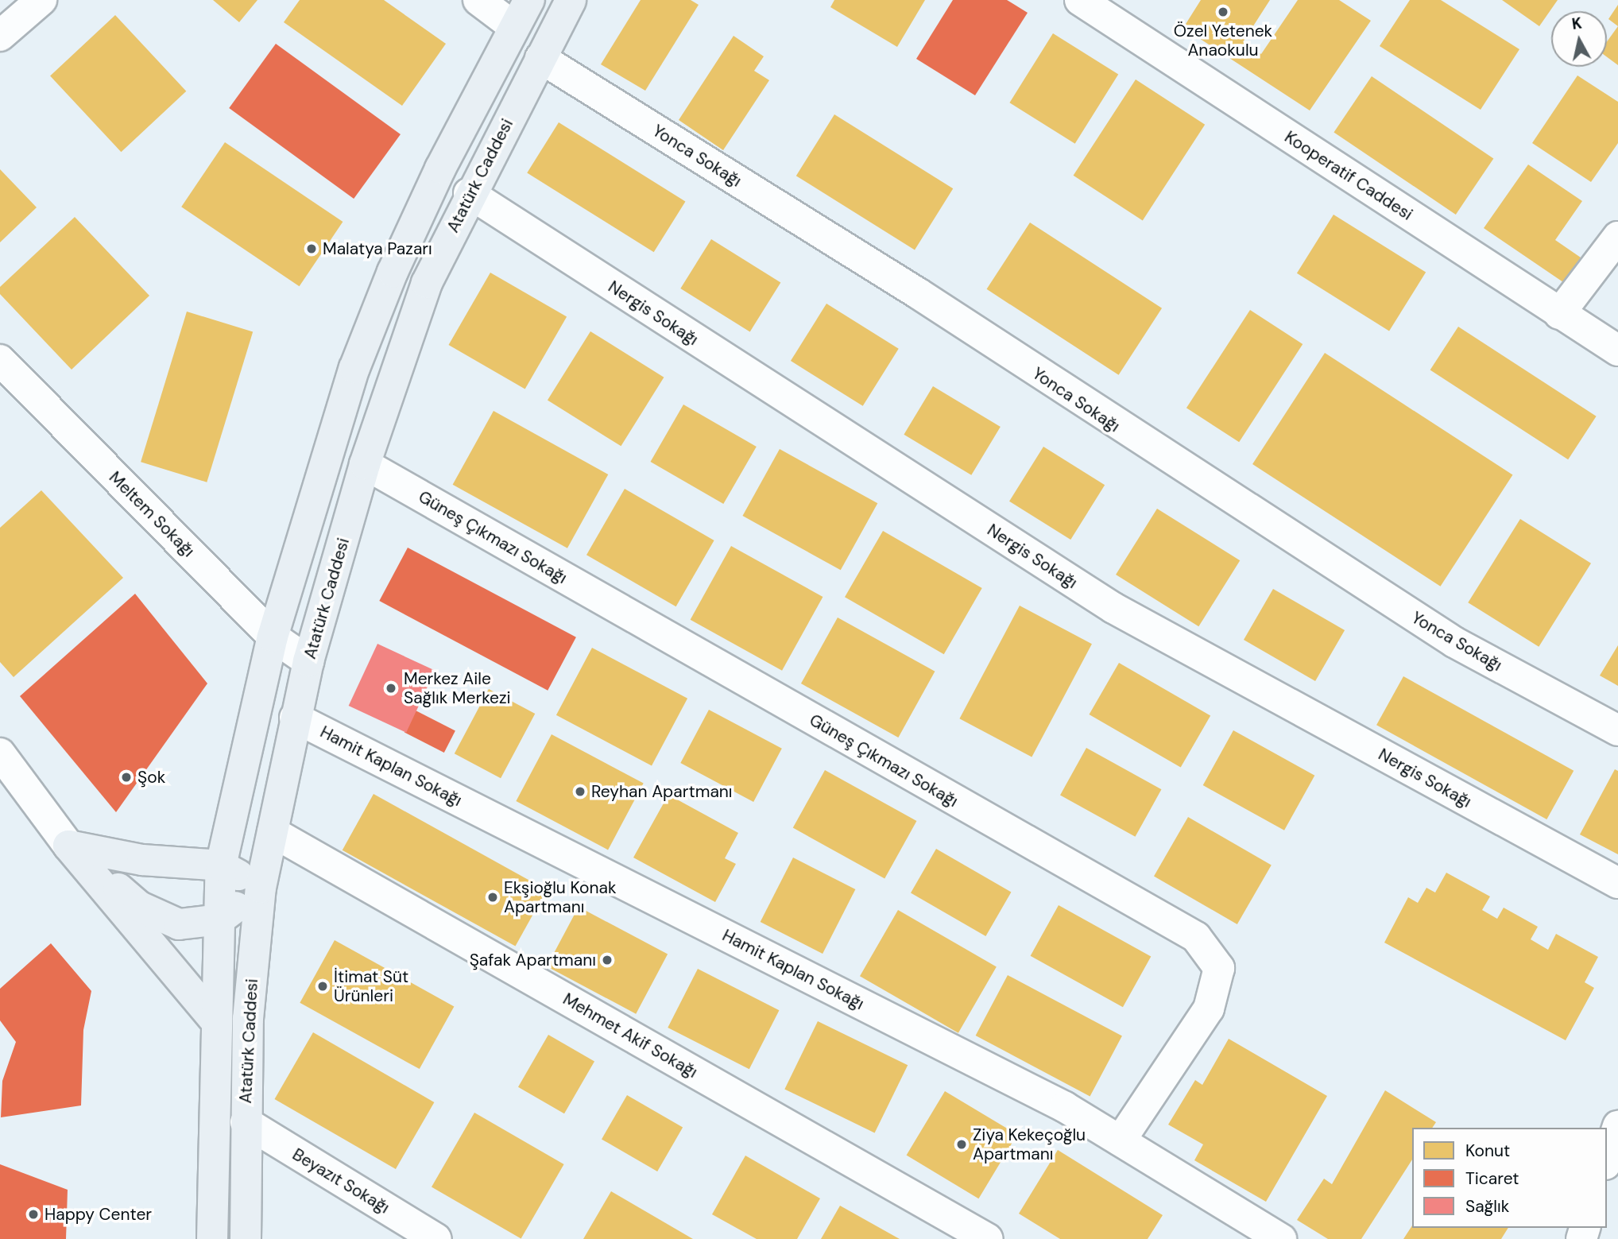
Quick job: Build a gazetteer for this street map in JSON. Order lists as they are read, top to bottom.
{
  "streets": {
    "main road": ["Atatürk Caddesi"],
    "street": [
      "Yonca Sokağı",
      "Kooperatif Caddesi",
      "Nergis Sokağı",
      "Meltem Sokağı",
      "Güneş Çıkmazı Sokağı",
      "Hamit Kaplan Sokağı",
      "Mehmet Akif Sokağı",
      "Beyazıt Sokağı"
    ]
  },
  "crossings": [
    ["Yonca Sokağı", "Atatürk Caddesi"],
    ["Atatürk Caddesi", "Nergis Sokağı"],
    ["Atatürk Caddesi", "Meltem Sokağı"],
    ["Atatürk Caddesi", "Güneş Çıkmazı Sokağı"],
    ["Atatürk Caddesi", "Hamit Kaplan Sokağı"],
    ["Atatürk Caddesi", "Mehmet Akif Sokağı"],
    ["Atatürk Caddesi", "Beyazıt Sokağı"],
    ["Güneş Çıkmazı Sokağı", "Hamit Kaplan Sokağı"]
  ],
  "places": [
    "Özel Yetenek Anaokulu",
    "Malatya Pazarı",
    "Merkez Aile Sağlık Merkezi",
    "Şok",
    "Reyhan Apartmanı",
    "Ekşioğlu Konak Apartmanı",
    "Şafak Apartmanı",
    "İtimat Süt Ürünleri",
    "Ziya Kekeçoğlu Apartmanı",
    "Happy Center"
  ],
  "legend": ["Konut", "Ticaret", "Sağlık"],
  "north": "top"
}
